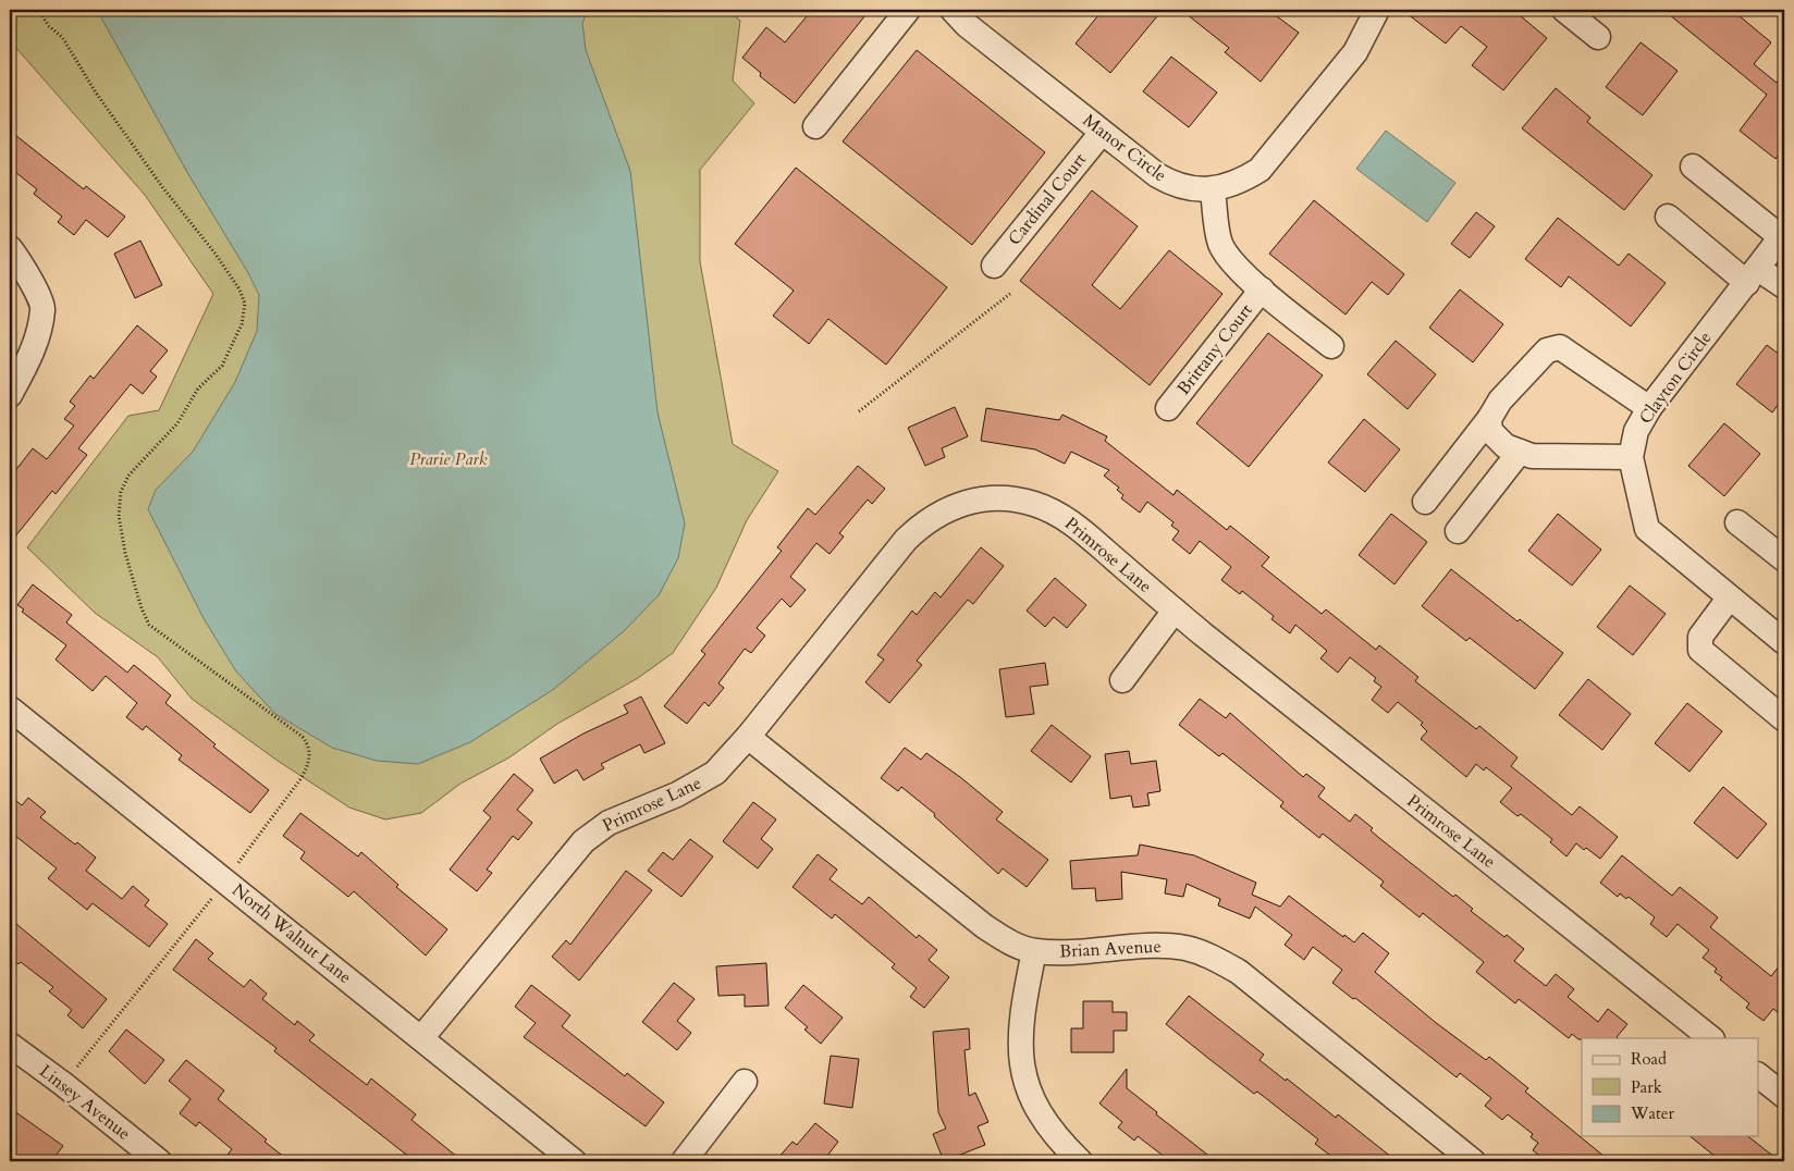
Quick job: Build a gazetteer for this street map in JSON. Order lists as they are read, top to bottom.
{
  "streets": {
    "street": [
      "Manor Circle",
      "Cardinal Court",
      "Brittany Court",
      "Clayton Circle",
      "Primrose Lane",
      "North Walnut Lane",
      "Brian Avenue",
      "Linsey Avenue"
    ]
  },
  "crossings": [
    ["Manor Circle", "Cardinal Court"],
    ["Primrose Lane", "North Walnut Lane"],
    ["Primrose Lane", "Brian Avenue"]
  ],
  "parks": ["Prarie Park"],
  "legend": ["Road", "Park", "Water"]
}
